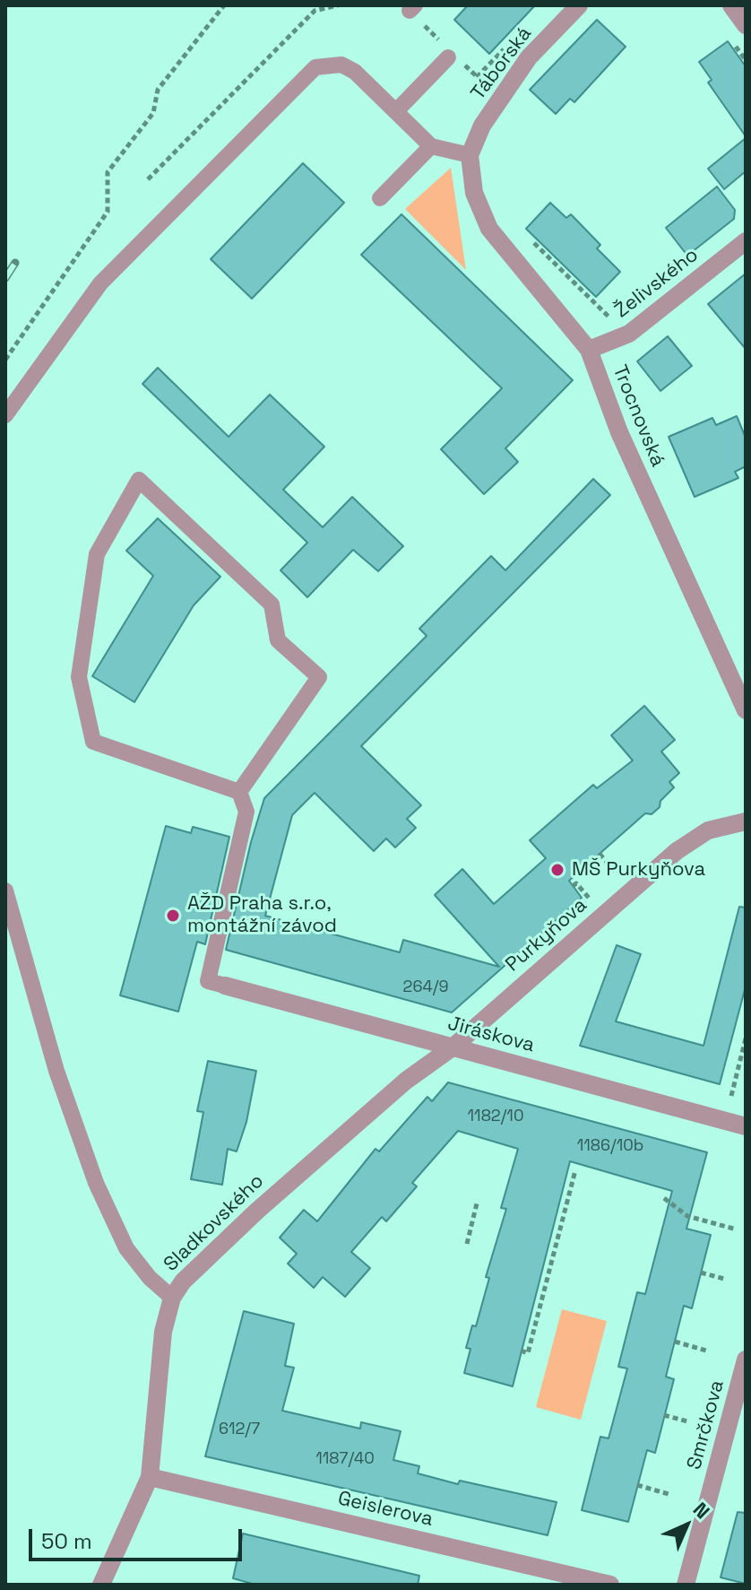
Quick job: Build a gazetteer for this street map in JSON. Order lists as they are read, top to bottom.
{
  "streets": {
    "street": [
      "Táborská",
      "Želivského",
      "Trocnovská",
      "Purkyňova",
      "Jiráskova",
      "Sladkovského",
      "Smrčkova",
      "Geislerova"
    ]
  },
  "crossings": [
    ["Táborská", "Trocnovská"],
    ["Želivského", "Trocnovská"],
    ["Purkyňova", "Jiráskova"],
    ["Purkyňova", "Sladkovského"],
    ["Jiráskova", "Sladkovského"],
    ["Sladkovského", "Geislerova"]
  ],
  "places": ["MŠ Purkyňova", "AŽD Praha s.r.o, montážní závod"],
  "house_numbers": [
    "264/9",
    "1182/10",
    "1186/10b",
    "612/7",
    "1187/40"
  ],
  "scale_bar": "50 m",
  "north": "top right"
}
